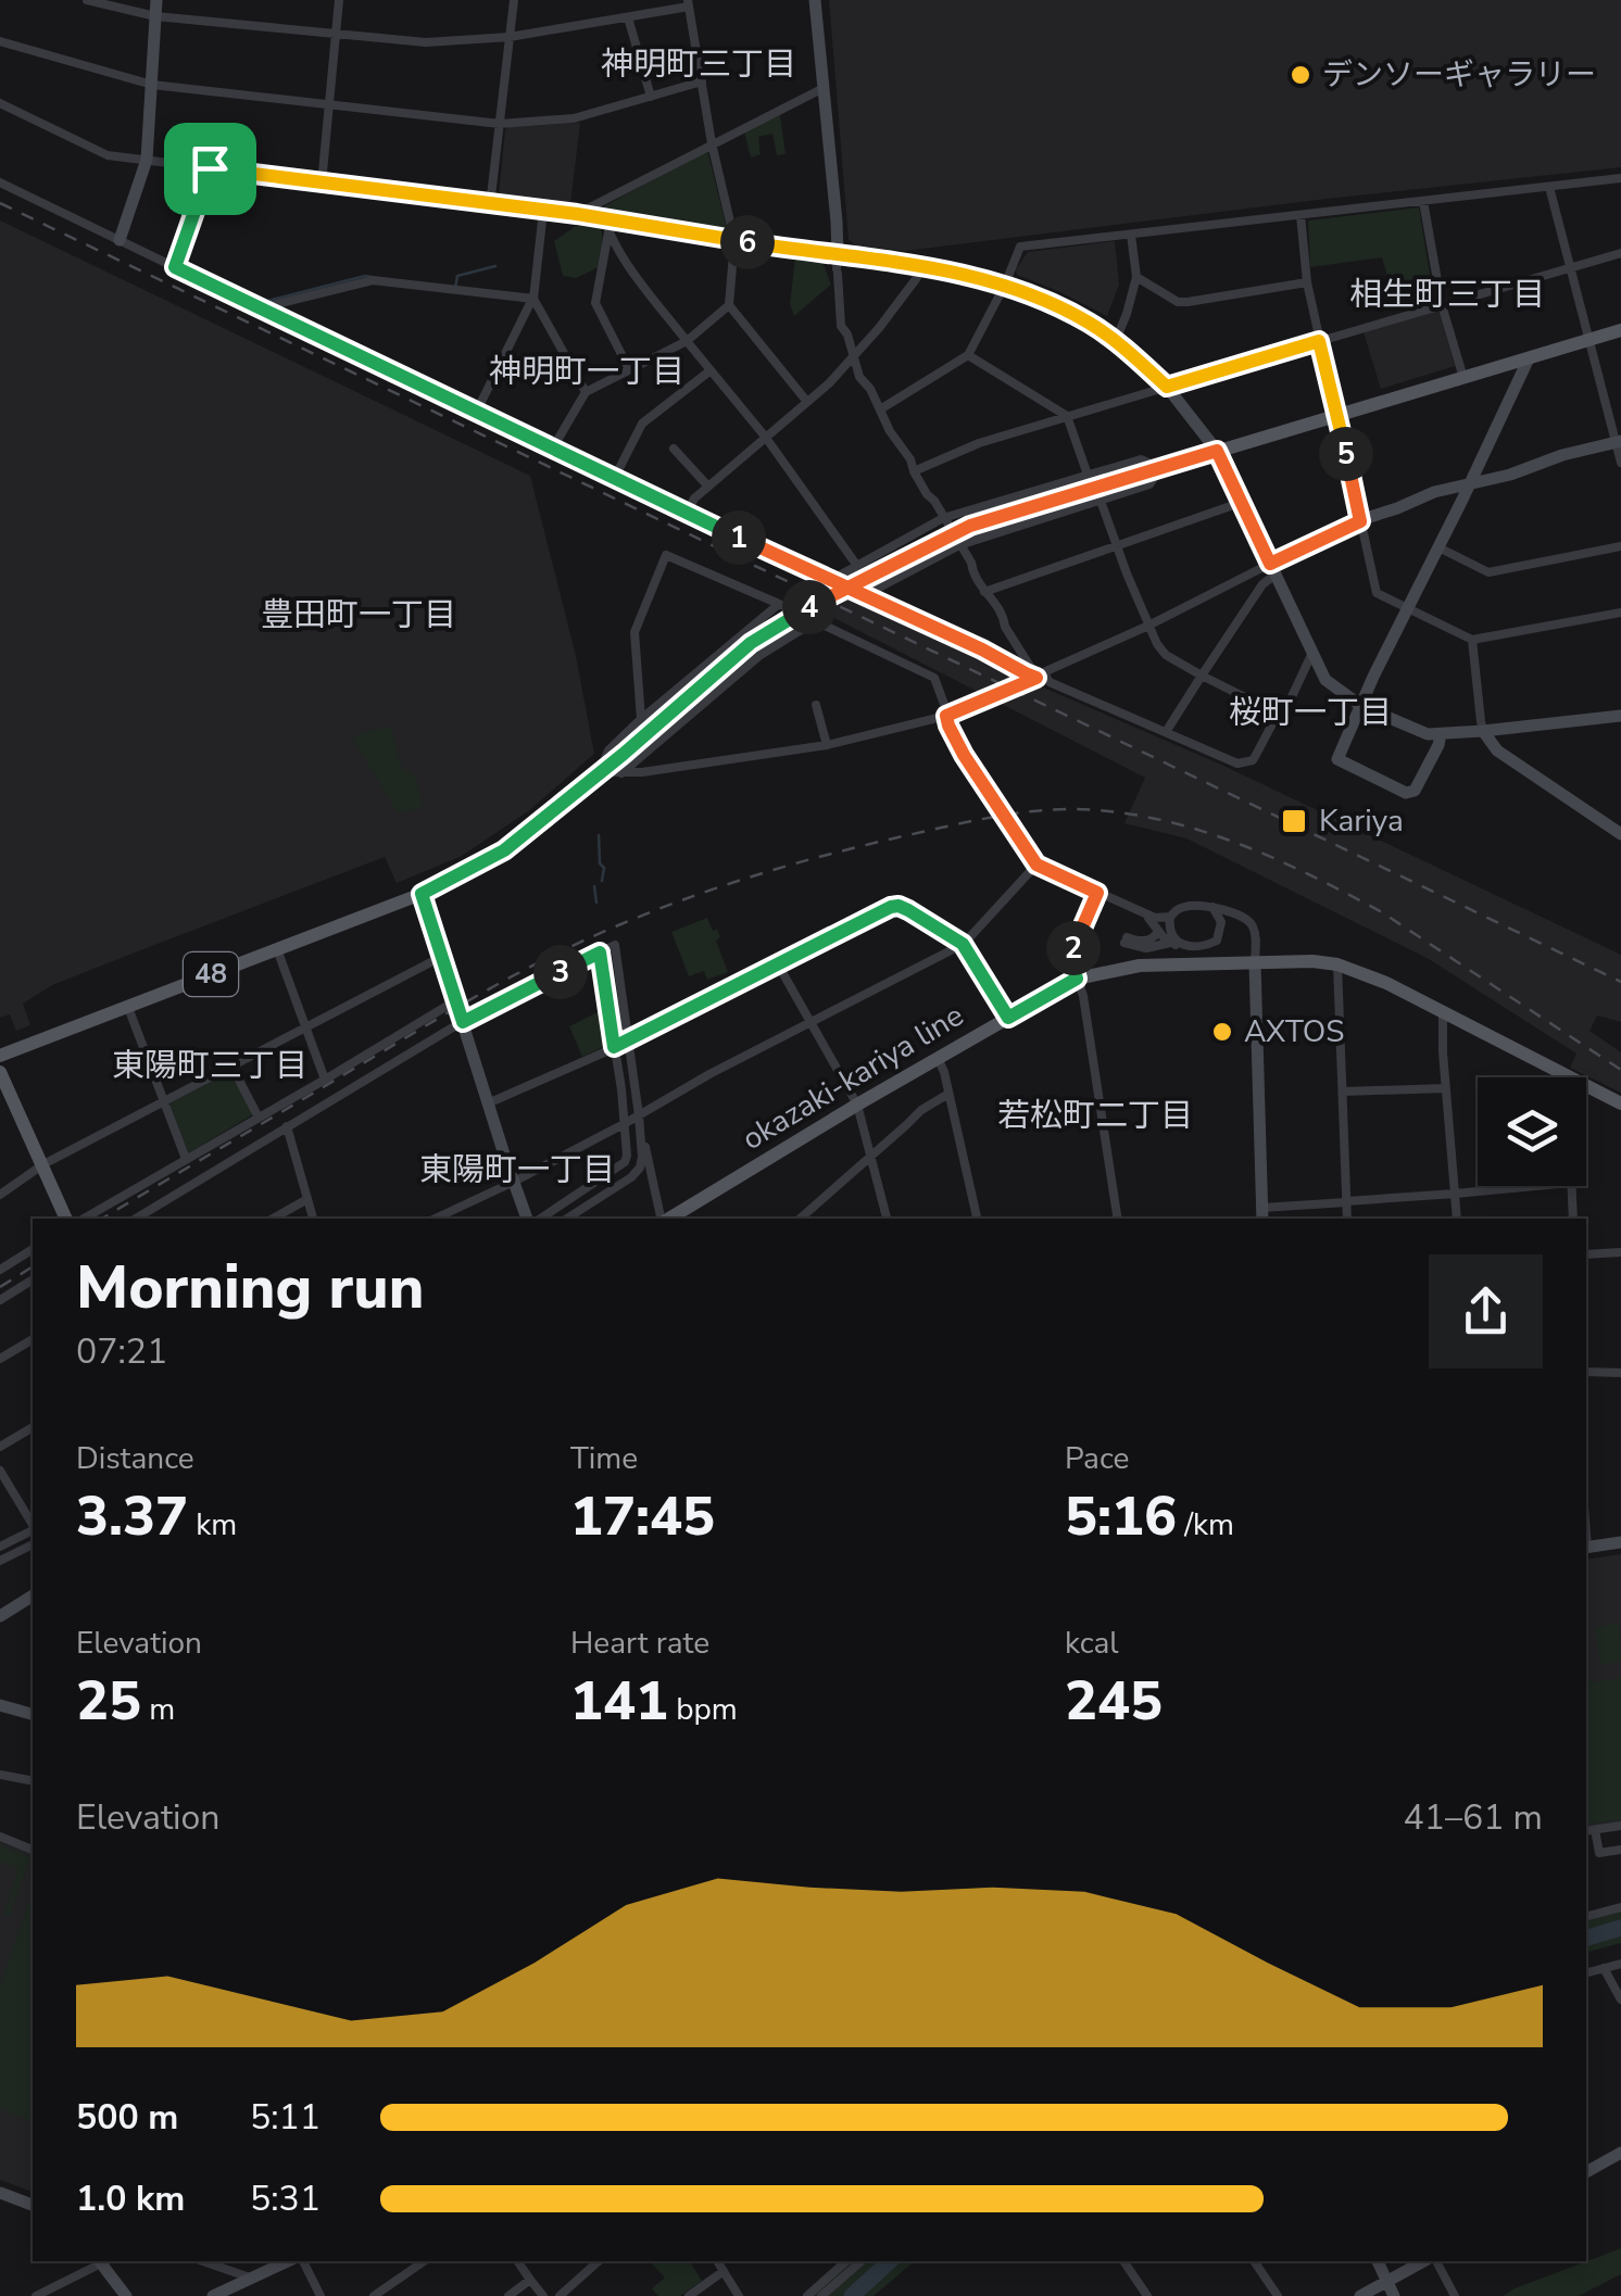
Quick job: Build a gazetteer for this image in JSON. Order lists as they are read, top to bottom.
{
  "streets": {
    "main road": ["48", "okazaki-kariya line"]
  },
  "districts": [
    "神明町三丁目",
    "相生町三丁目",
    "神明町一丁目",
    "豊田町一丁目",
    "桜町一丁目",
    "東陽町三丁目",
    "若松町二丁目",
    "東陽町一丁目"
  ],
  "places": {
    "other": ["デンソーギャラリー", "AXTOS"],
    "transit": ["Kariya"]
  },
  "page": {
    "pins": [
      "6",
      "5",
      "1",
      "4",
      "2",
      "3"
    ],
    "heading": ["Morning run", "07:21"],
    "stats": [
      ["Distance", "3.37 km"],
      ["Time", "17:45"],
      ["Pace", "5:16 /km"],
      ["Elevation", "25 m"],
      ["Heart rate", "141 bpm"],
      ["kcal", "245"]
    ],
    "chart": ["Elevation", "41–61 m"],
    "list": [
      {
        "name": "500 m",
        "note": "5:11"
      },
      {
        "name": "1.0 km",
        "note": "5:31"
      }
    ]
  }
}
